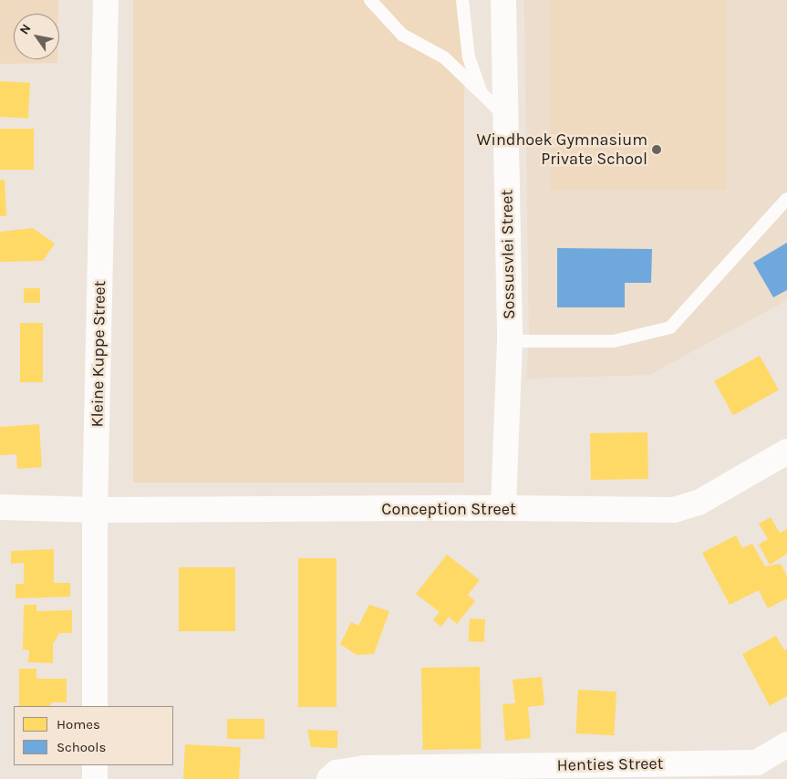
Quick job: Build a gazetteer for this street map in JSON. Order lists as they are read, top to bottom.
{
  "streets": {
    "street": [
      "Sossusvlei Street",
      "Kleine Kuppe Street",
      "Conception Street",
      "Henties Street"
    ]
  },
  "crossings": [
    ["Sossusvlei Street", "Conception Street"],
    ["Kleine Kuppe Street", "Conception Street"]
  ],
  "places": ["Windhoek Gymnasium Private School"],
  "legend": ["Homes", "Schools"],
  "north": "top left"
}
